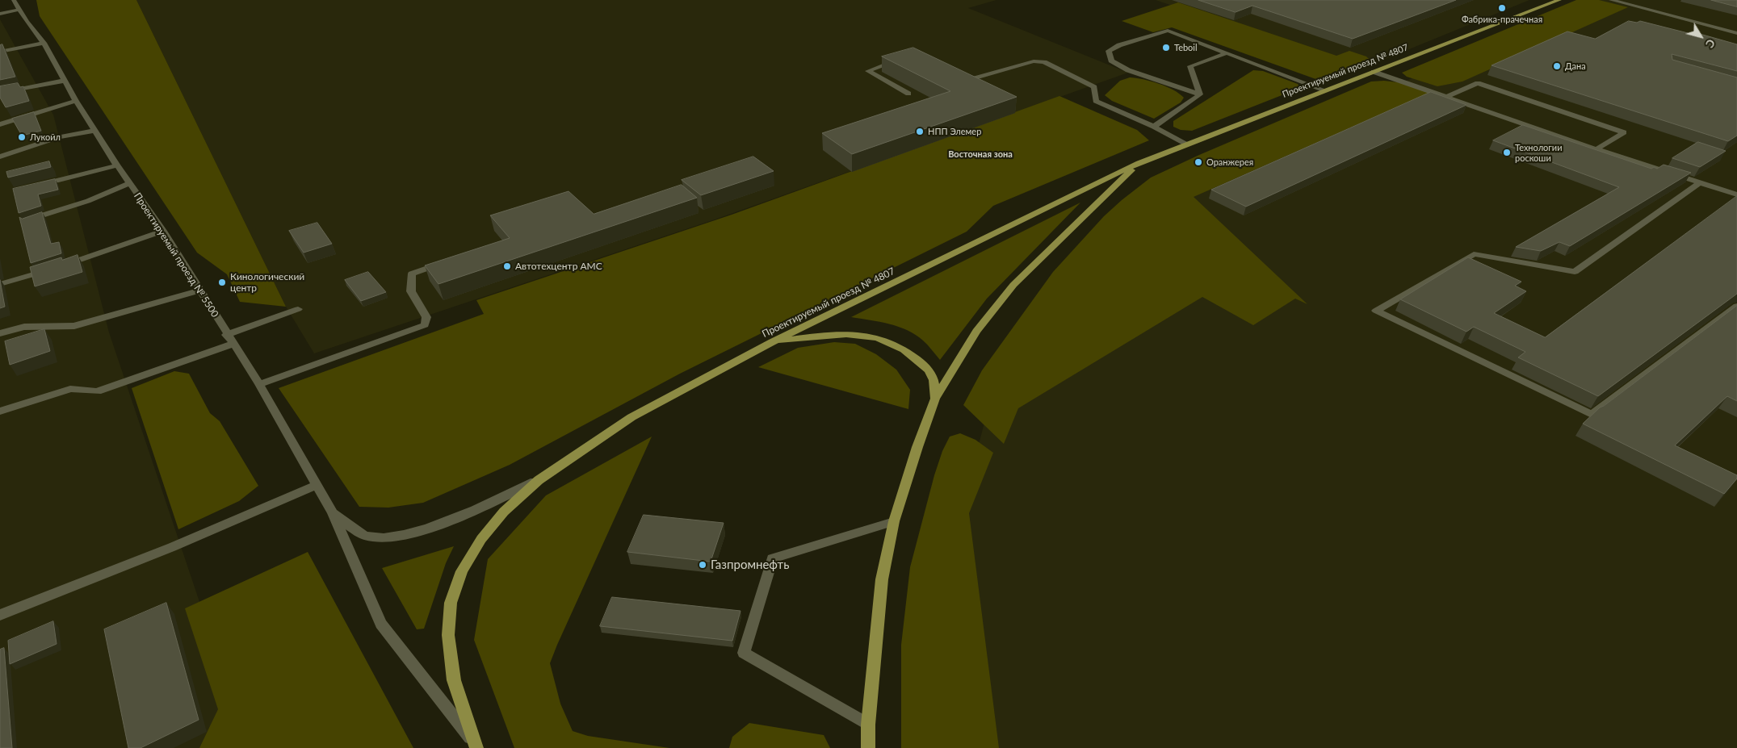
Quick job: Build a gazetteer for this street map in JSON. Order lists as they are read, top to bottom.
{
  "streets": {
    "main road": ["Проектируемый проезд № 4807"],
    "street": ["Проектируемый проезд № 5500"]
  },
  "crossings": [
    ["Проектируемый проезд № 4807", "Проектируемый проезд № 5500"]
  ],
  "districts": ["Восточная зона"],
  "places": [
    "Фабрика-прачечная",
    "Teboil",
    "Дана",
    "НПП Элемер",
    "Лукойл",
    "Технологии роскоши",
    "Оранжерея",
    "Автотехцентр АМС",
    "Кинологический центр",
    "Газпромнефть"
  ],
  "north": "bottom right"
}
